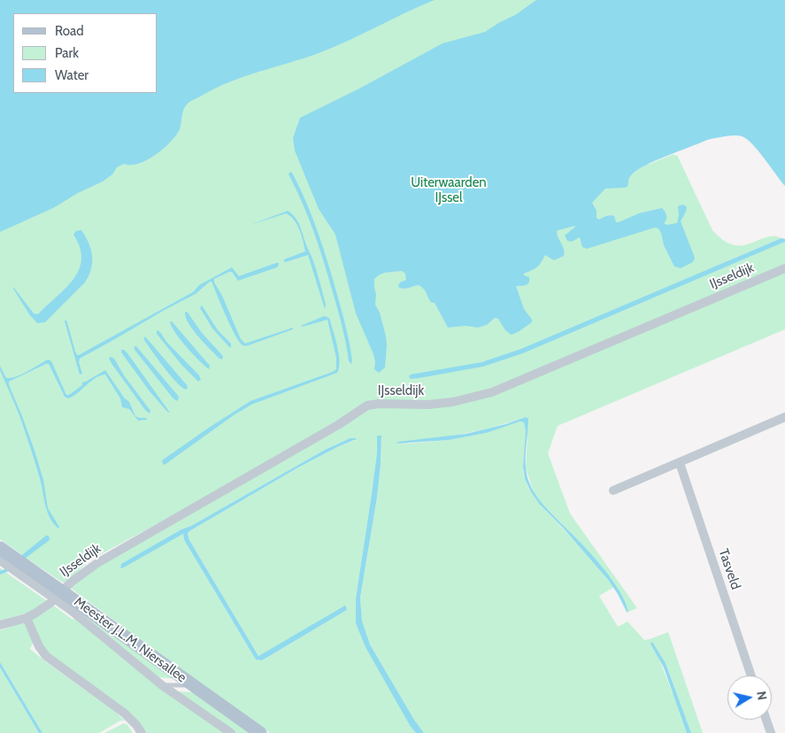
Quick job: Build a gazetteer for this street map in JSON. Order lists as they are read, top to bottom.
{
  "streets": {
    "main road": ["Meester J.L.M. Niersallee"],
    "street": ["IJsseldijk", "Tasveld"]
  },
  "parks": ["Uiterwaarden IJssel"],
  "legend": ["Road", "Park", "Water"],
  "north": "right"
}
